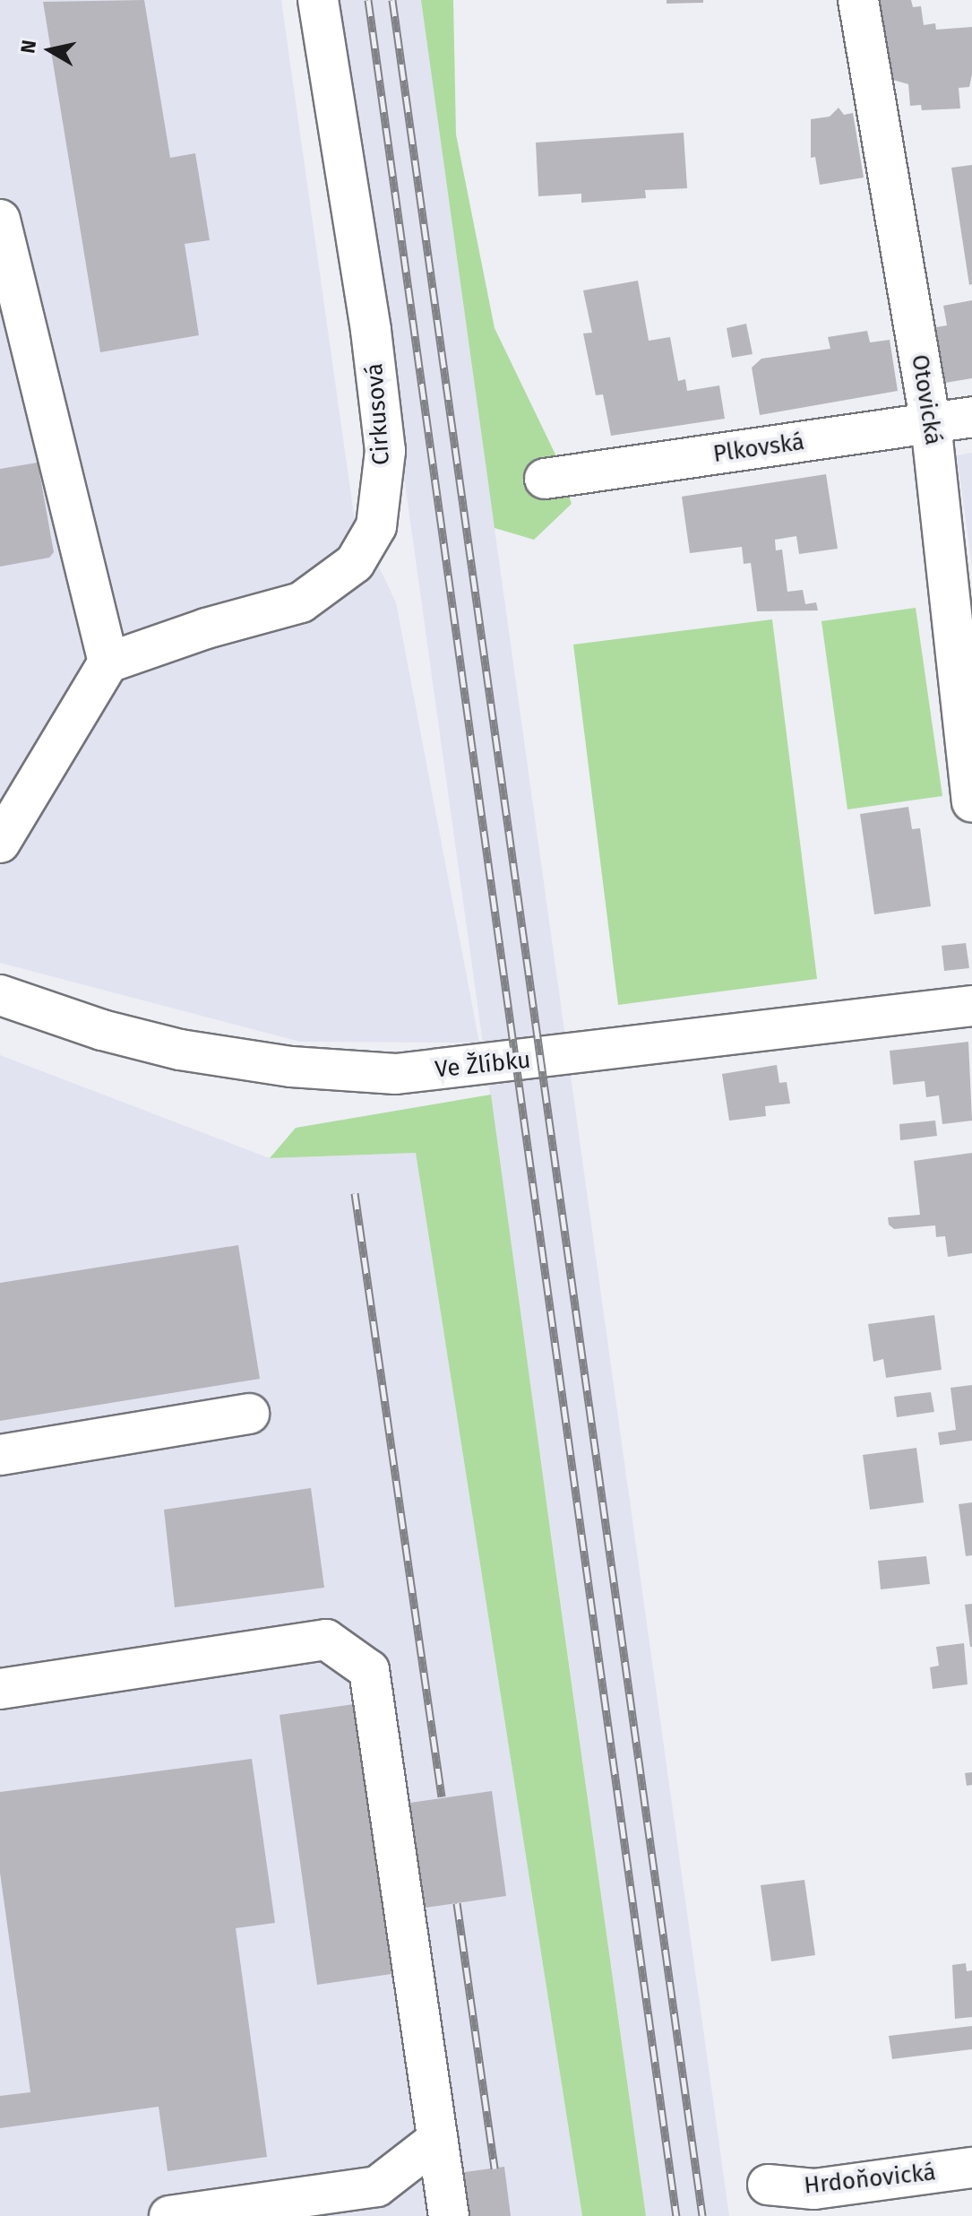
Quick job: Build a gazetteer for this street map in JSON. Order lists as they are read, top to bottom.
{
  "streets": {
    "street": [
      "Otovická",
      "Cirkusová",
      "Plkovská",
      "Ve Žlíbku",
      "Hrdoňovická"
    ]
  },
  "crossings": [
    ["Otovická", "Plkovská"]
  ],
  "north": "left"
}
